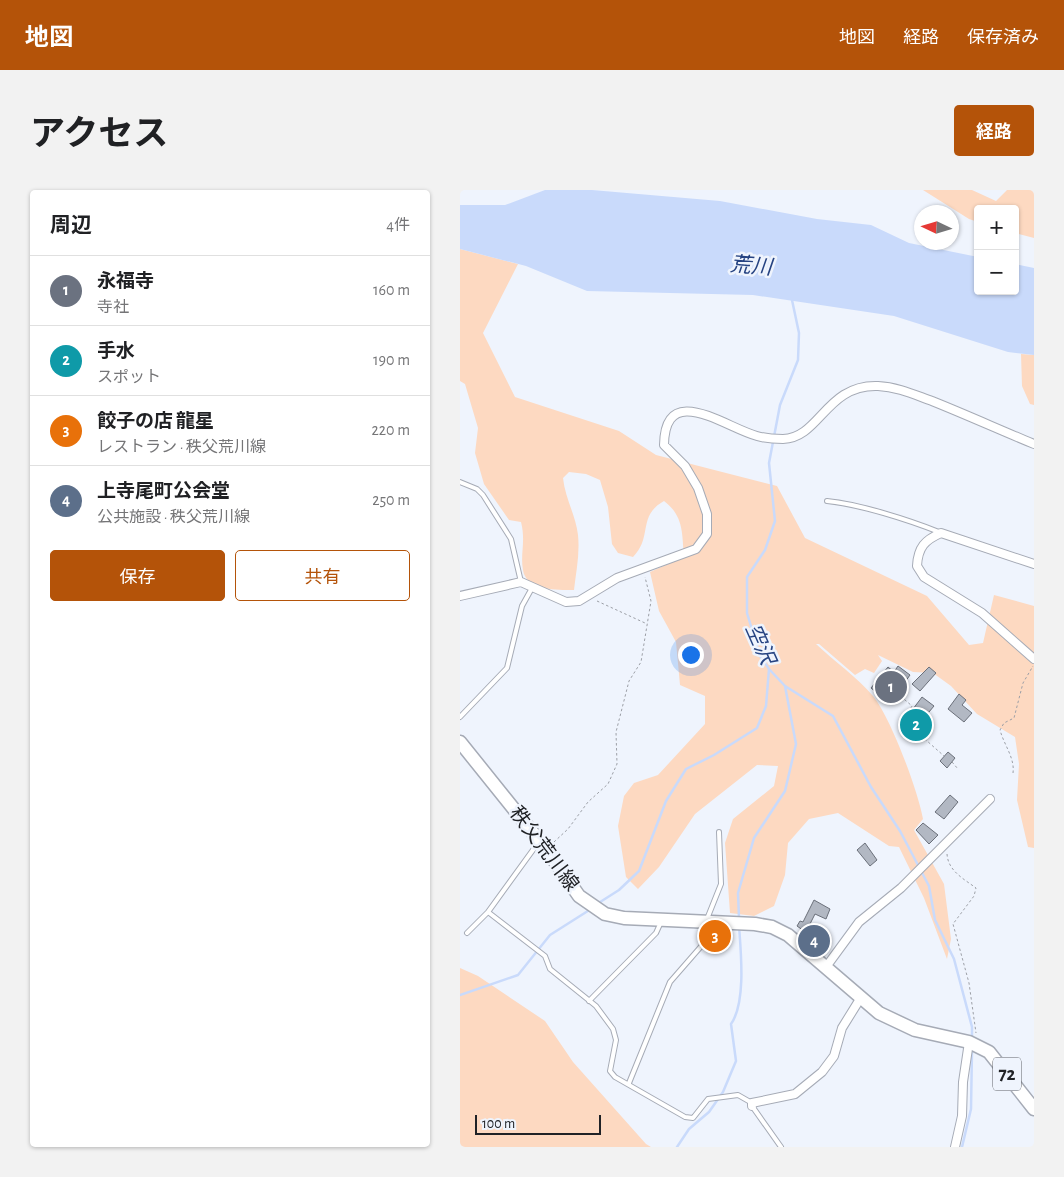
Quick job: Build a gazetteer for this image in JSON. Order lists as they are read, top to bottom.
{
  "streets": {
    "main road": ["秩父荒川線", "72"]
  },
  "water": ["荒川", "空沢"],
  "scale_bar": "100 m",
  "north": "left",
  "page": {
    "header": "地図",
    "nav": ["地図", "経路", "保存済み"],
    "title": "アクセス",
    "buttons": [
      "経路",
      ["保存", "共有"]
    ],
    "heading": ["周辺", "4件"],
    "map_buttons": ["+", "−"],
    "list": [
      {
        "mark": "1",
        "name": "永福寺",
        "note": "寺社",
        "value": "160 m"
      },
      {
        "mark": "2",
        "name": "手水",
        "note": "スポット",
        "value": "190 m"
      },
      {
        "mark": "3",
        "name": "餃子の店 龍星",
        "note": "レストラン · 秩父荒川線",
        "value": "220 m"
      },
      {
        "mark": "4",
        "name": "上寺尾町公会堂",
        "note": "公共施設 · 秩父荒川線",
        "value": "250 m"
      }
    ],
    "pins": [
      "1",
      "2",
      "3",
      "4"
    ],
    "scale": "100 m"
  }
}
